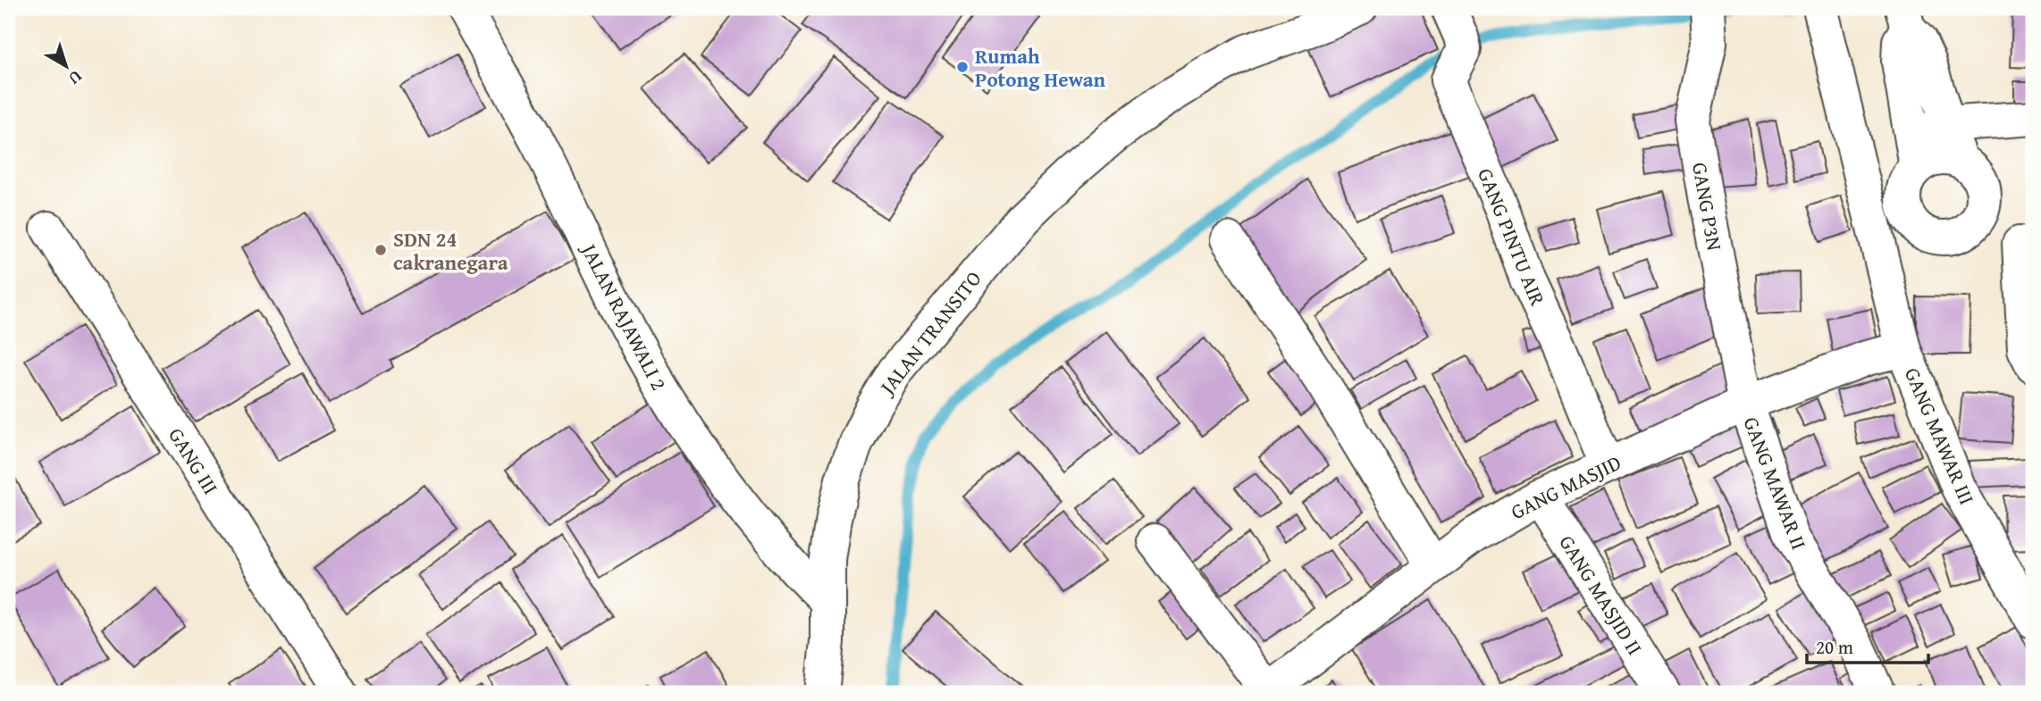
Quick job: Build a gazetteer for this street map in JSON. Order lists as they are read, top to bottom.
{
  "streets": {
    "street": [
      "GANG P3N",
      "GANG PINTU AIR",
      "JALAN RAJAWALI 2",
      "JALAN TRANSITO",
      "GANG MAWAR III",
      "GANG III",
      "GANG MAWAR II",
      "GANG MASJID",
      "GANG MASJID II"
    ]
  },
  "crossings": [
    ["GANG P3N", "GANG MAWAR II"],
    ["GANG P3N", "GANG MASJID"],
    ["GANG PINTU AIR", "GANG MASJID"],
    ["JALAN RAJAWALI 2", "JALAN TRANSITO"],
    ["GANG MAWAR III", "GANG MASJID"],
    ["GANG MAWAR II", "GANG MASJID"],
    ["GANG MASJID", "GANG MASJID II"]
  ],
  "places": ["Rumah Potong Hewan", "SDN 24 cakranegara"],
  "scale_bar": "20 m",
  "north": "bottom right"
}
